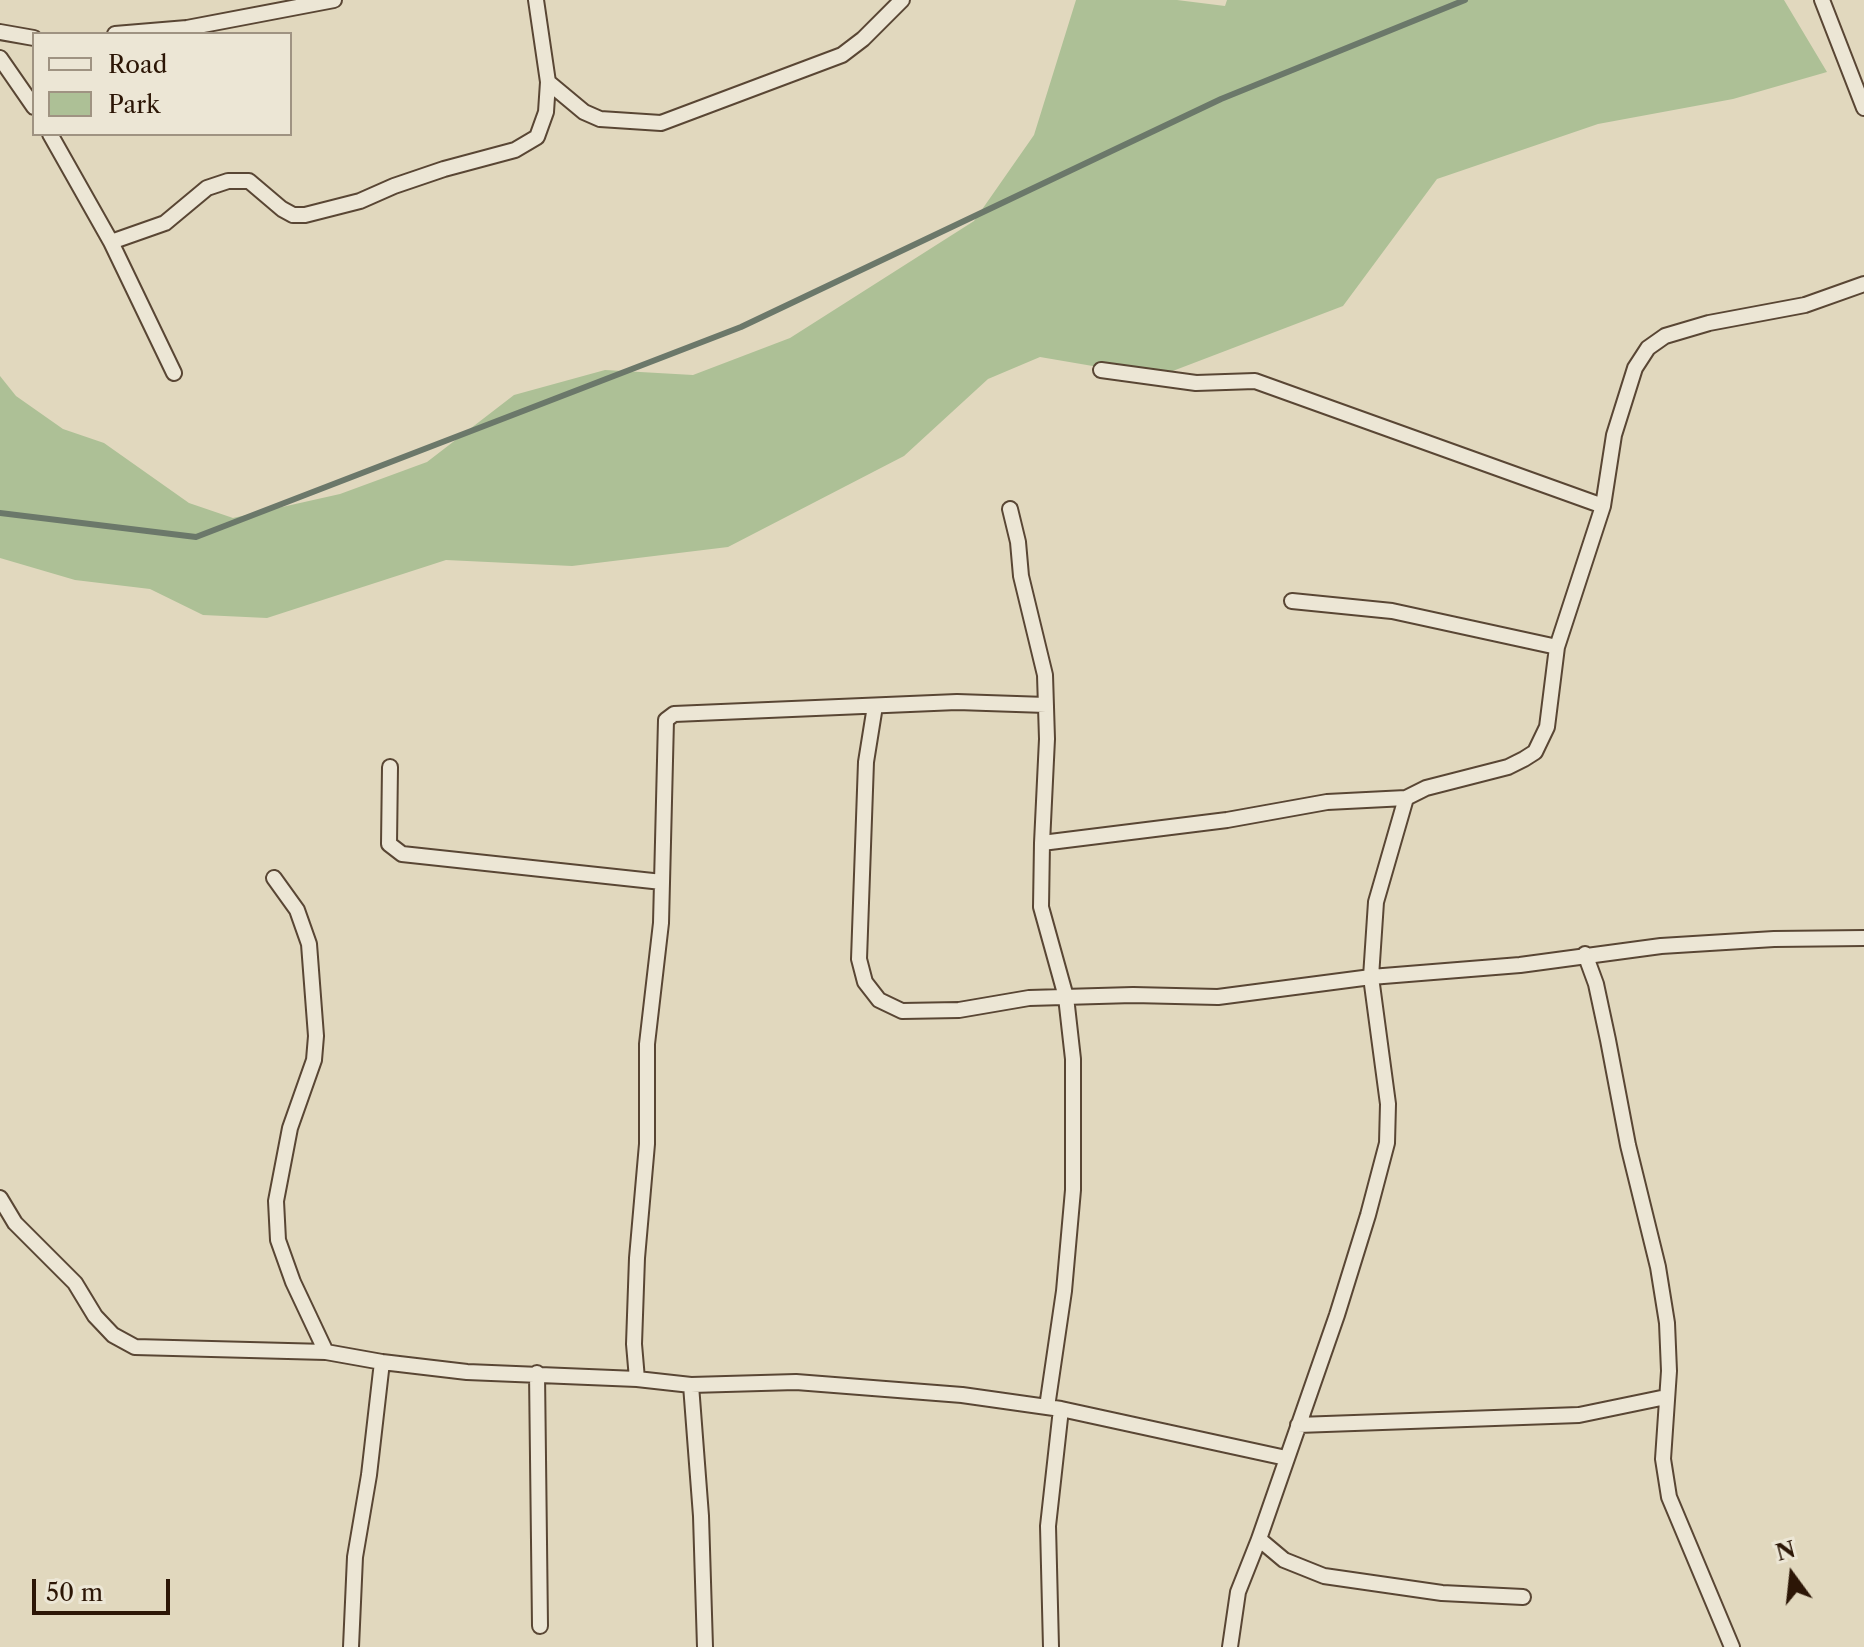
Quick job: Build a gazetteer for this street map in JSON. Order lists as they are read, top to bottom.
{
  "legend": ["Road", "Park"],
  "scale_bar": "50 m",
  "north": "top"
}
